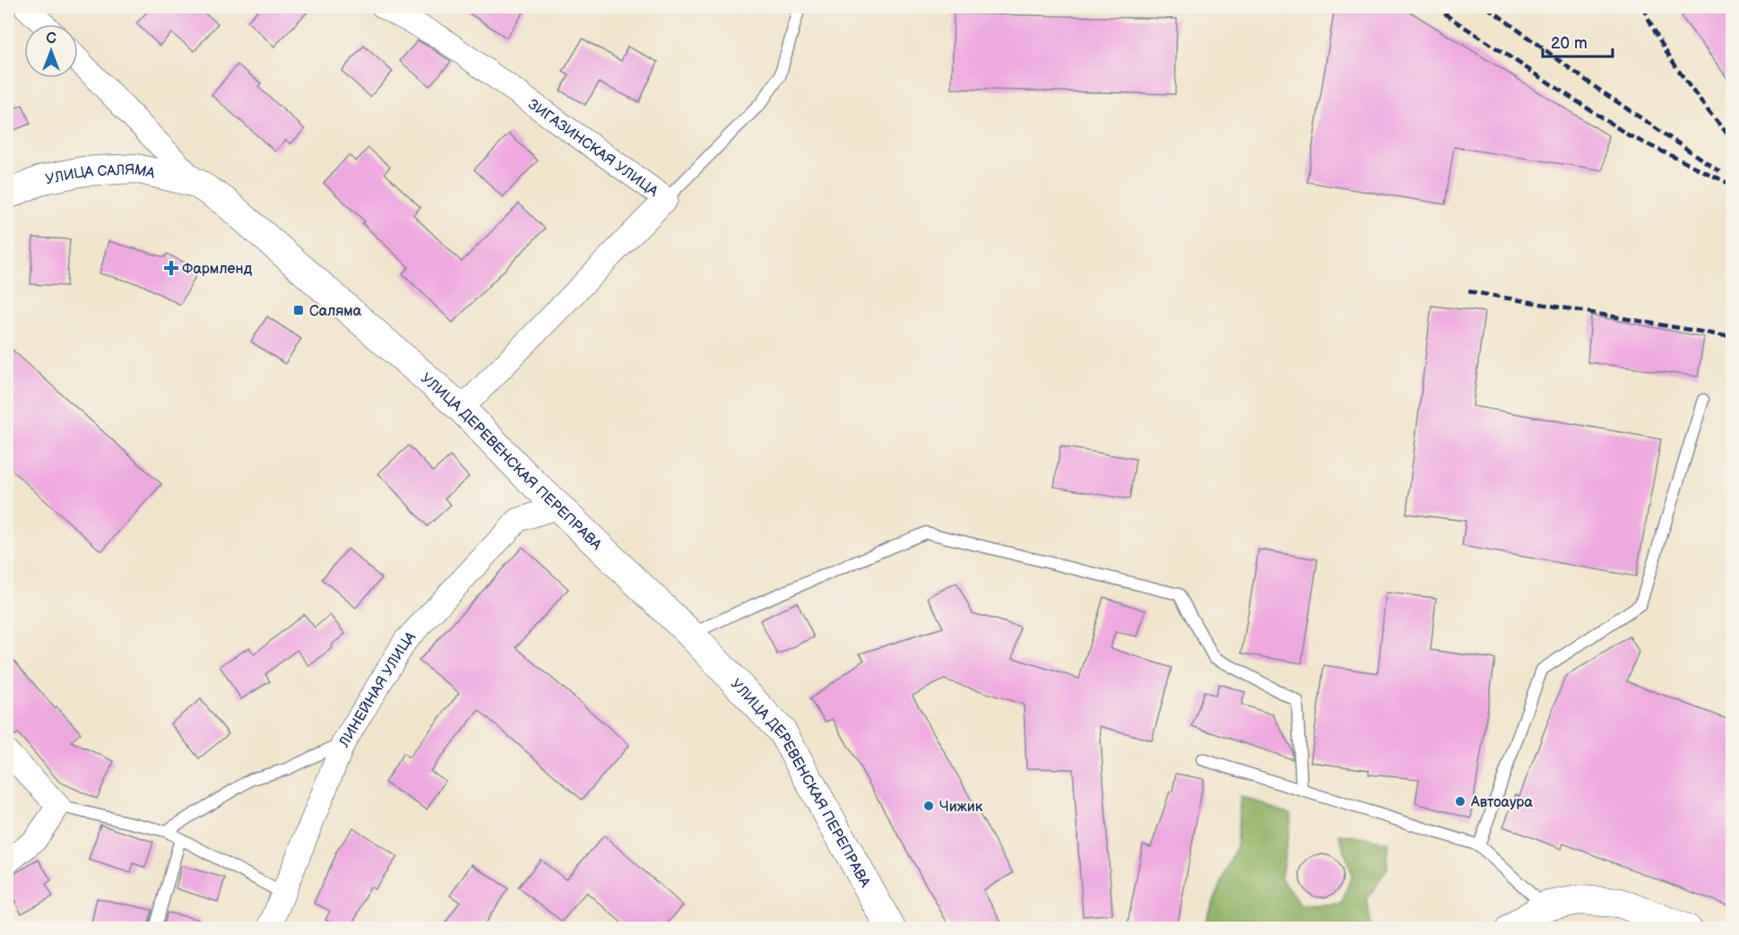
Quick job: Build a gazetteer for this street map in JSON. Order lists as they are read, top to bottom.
{
  "streets": {
    "street": [
      "ЗИГАЗИНСКАЯ УЛИЦА",
      "УЛИЦА САЛЯМА",
      "УЛИЦА ДЕРЕВЕНСКАЯ ПЕРЕПРАВА",
      "ЛИНЕЙНАЯ УЛИЦА"
    ]
  },
  "crossings": [
    ["ЗИГАЗИНСКАЯ УЛИЦА", "УЛИЦА ДЕРЕВЕНСКАЯ ПЕРЕПРАВА"],
    ["УЛИЦА САЛЯМА", "УЛИЦА ДЕРЕВЕНСКАЯ ПЕРЕПРАВА"],
    ["УЛИЦА ДЕРЕВЕНСКАЯ ПЕРЕПРАВА", "ЛИНЕЙНАЯ УЛИЦА"]
  ],
  "places": {
    "health": ["Фармленд"],
    "transit": ["Саляма"],
    "other": ["Автоаура", "Чижик"]
  },
  "scale_bar": "20 m",
  "north": "top"
}
